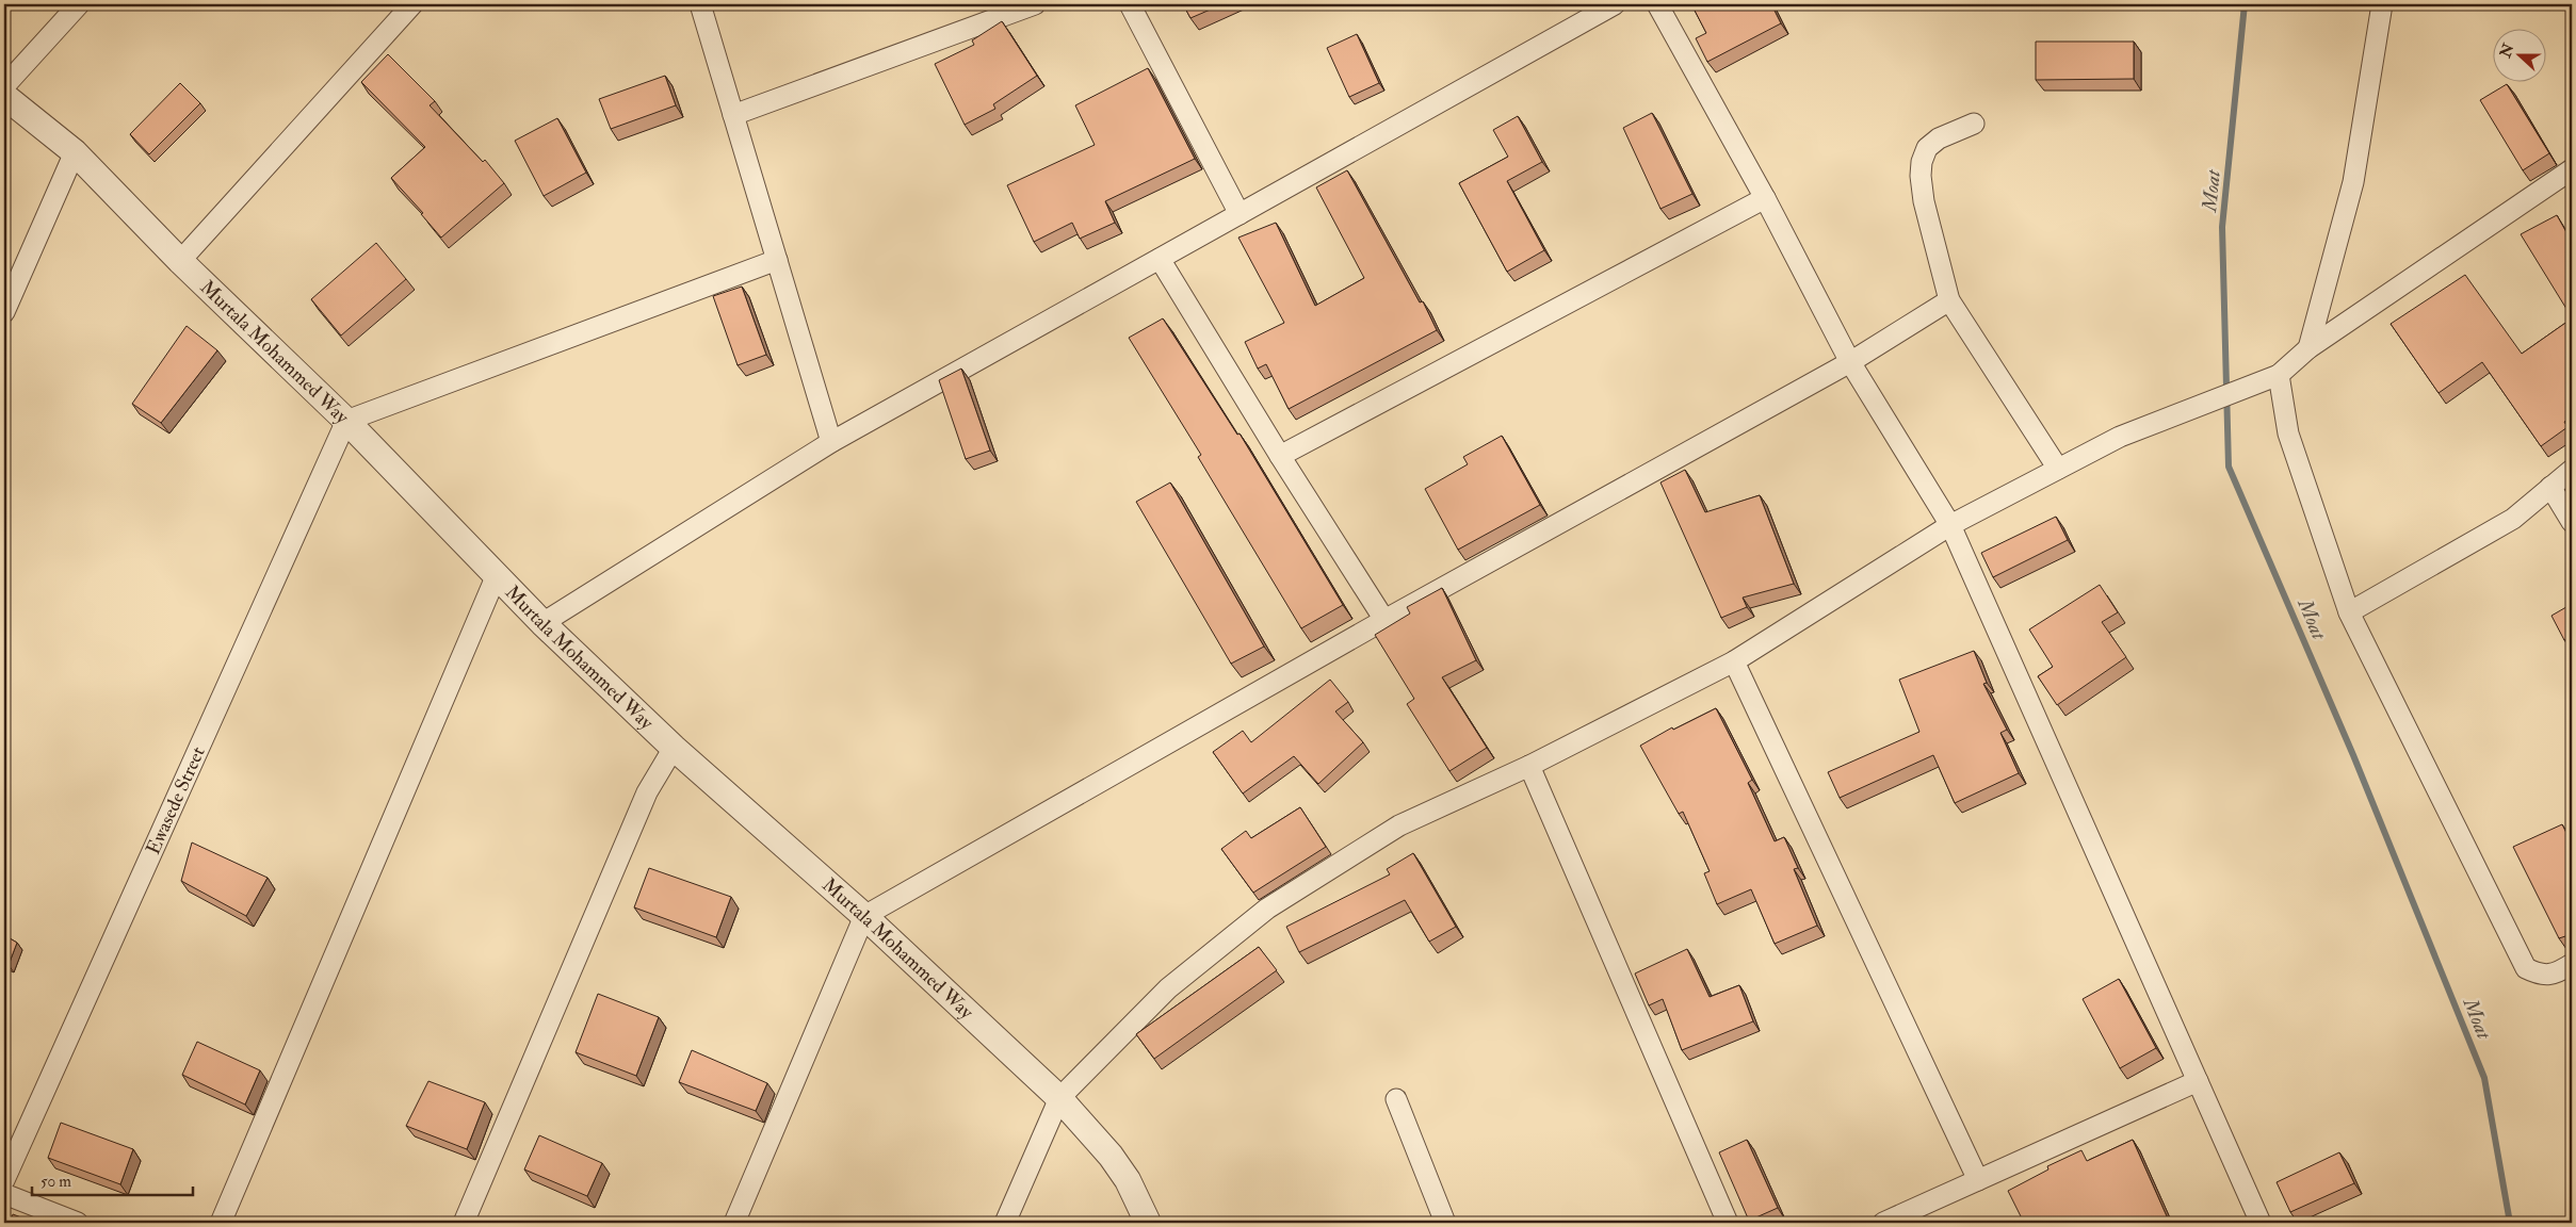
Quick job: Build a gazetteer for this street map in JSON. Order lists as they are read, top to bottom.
{
  "streets": {
    "street": ["Murtala Mohammed Way", "Ewasede Street"]
  },
  "crossings": [
    ["Murtala Mohammed Way", "Ewasede Street"]
  ],
  "water": ["Moat"],
  "scale_bar": "50 m",
  "north": "left"
}
